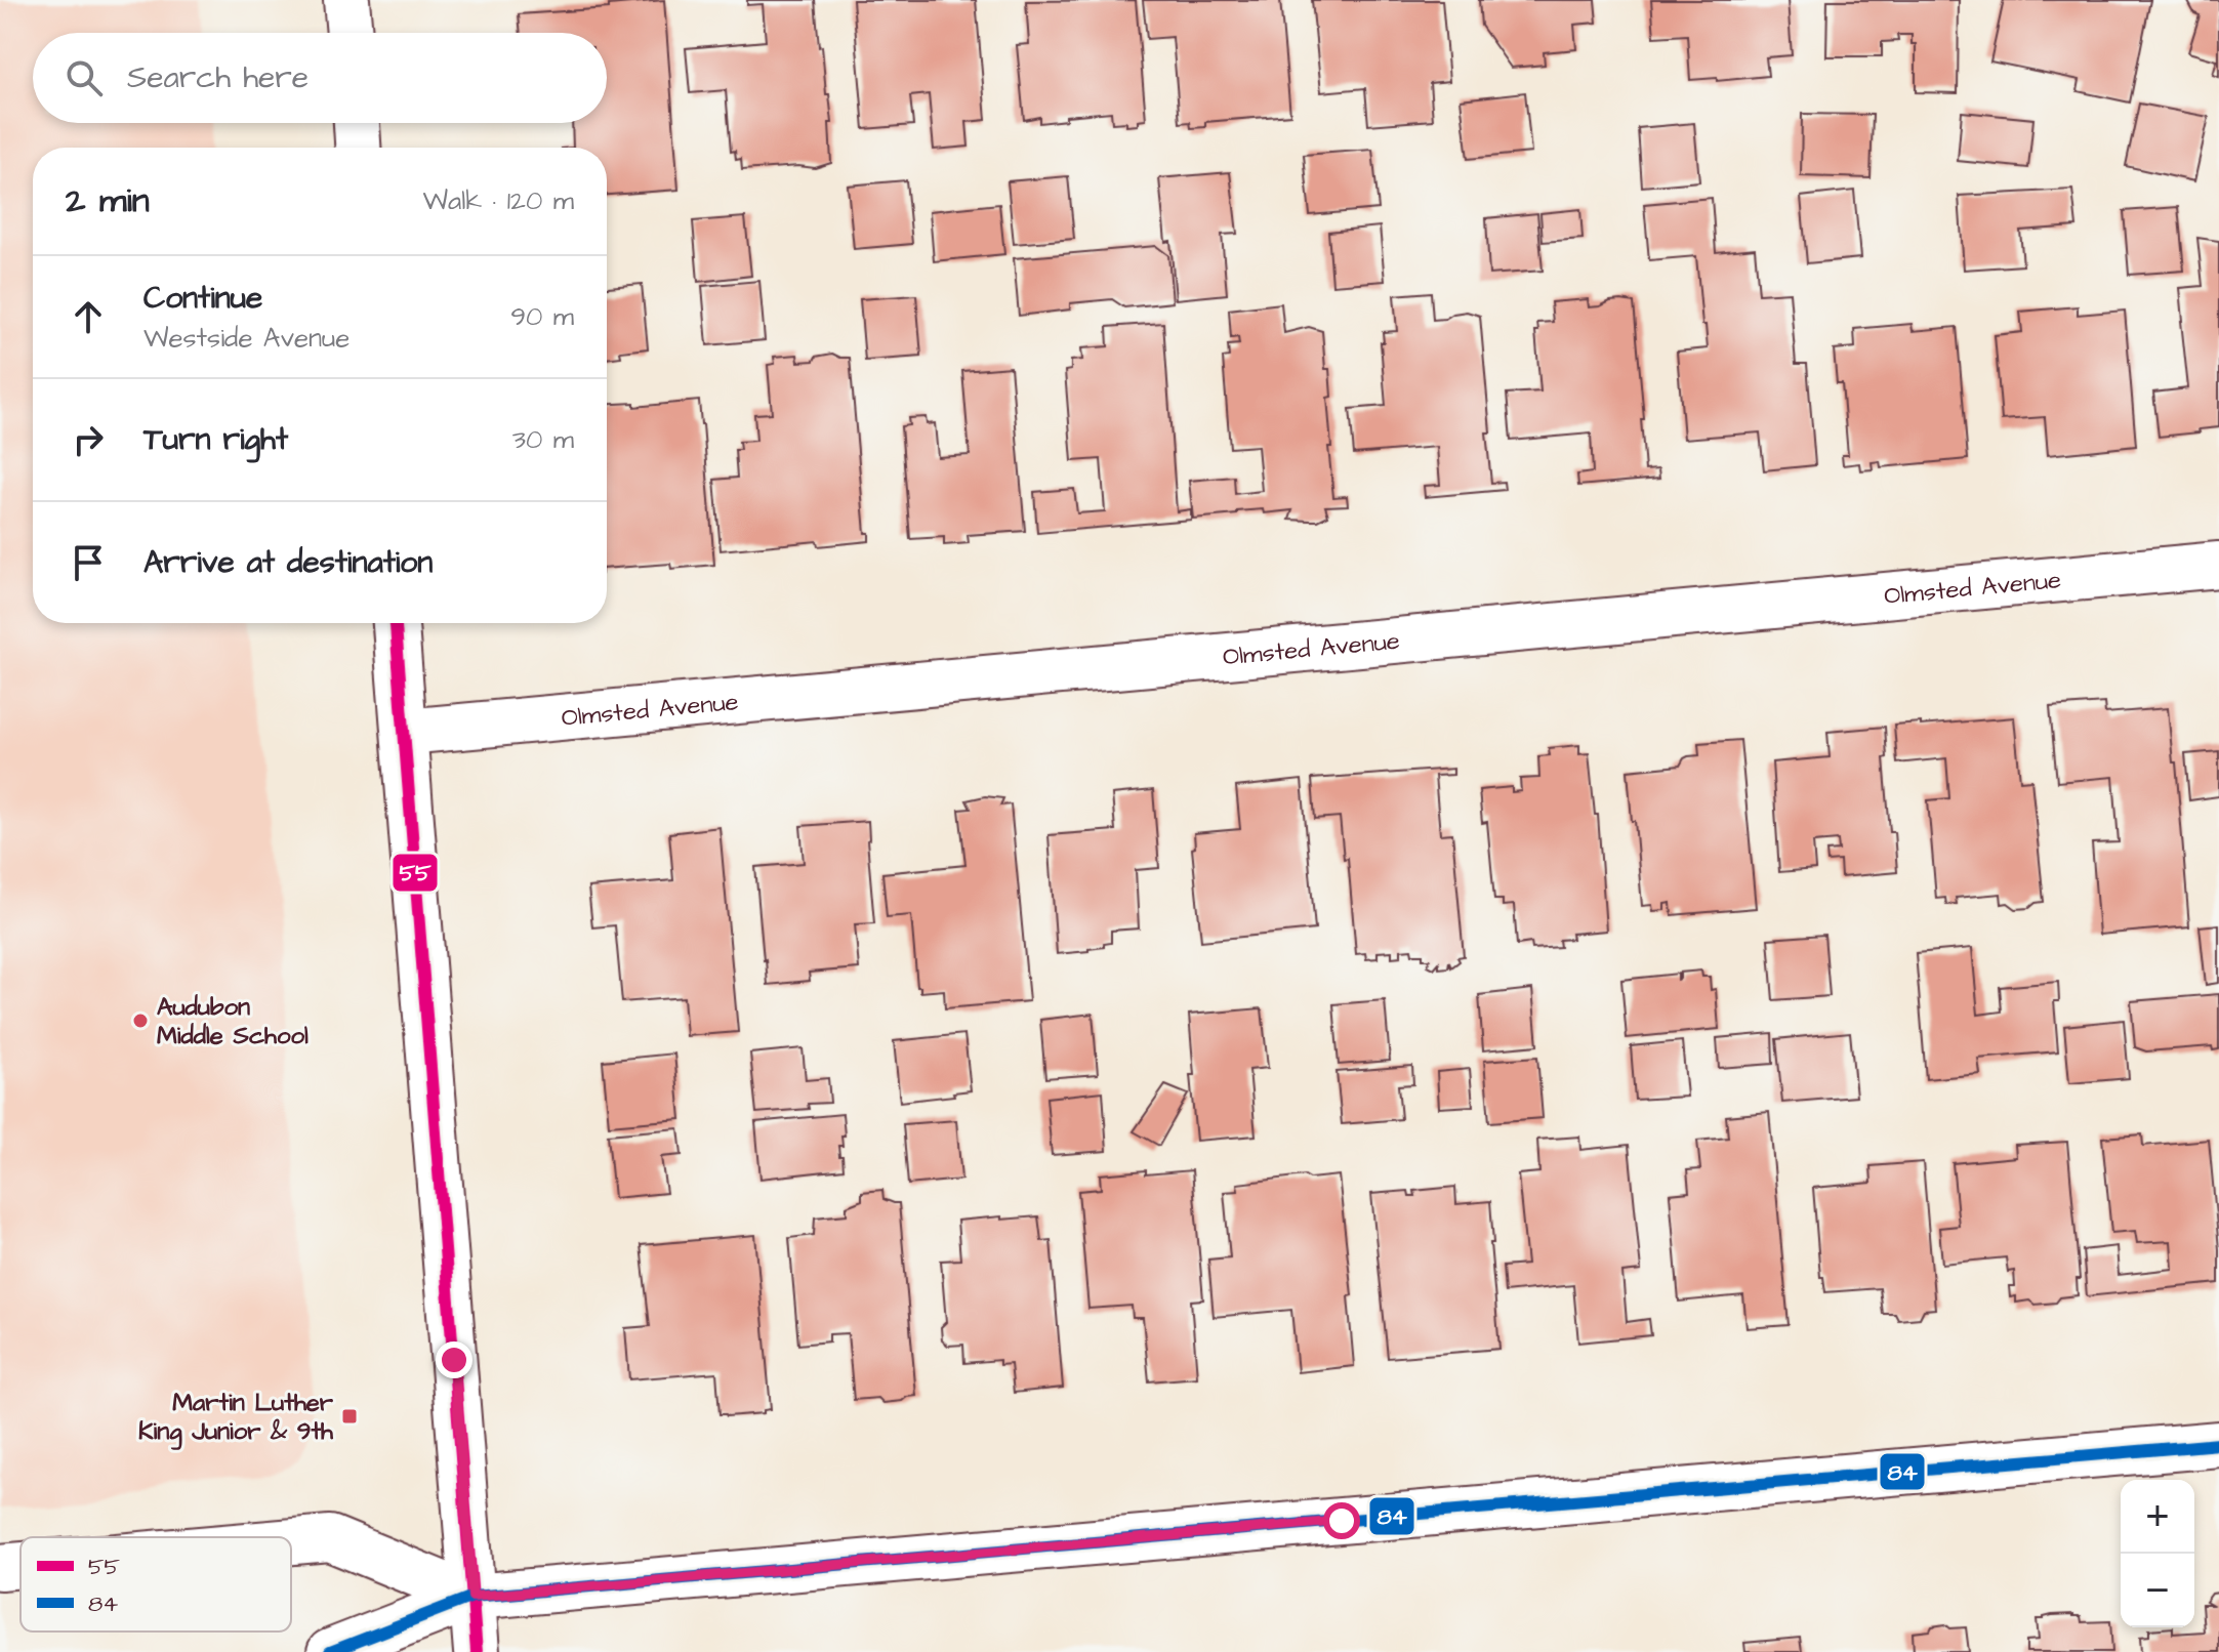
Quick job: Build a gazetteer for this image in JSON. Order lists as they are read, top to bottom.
{
  "streets": {
    "street": ["Olmsted Avenue"]
  },
  "places": {
    "other": ["Audubon Middle School"],
    "transit": ["Martin Luther King Junior & 9th"]
  },
  "lines": ["transit line 55", "transit line 84"],
  "legend": ["55", "84"],
  "page": {
    "search": "Search here",
    "heading": ["2 min", "Walk · 120 m"],
    "list": [
      ["Continue", "Westside Avenue", "90 m"],
      ["Turn right", "30 m"],
      "Arrive at destination"
    ],
    "map_buttons": ["+", "−"]
  }
}
